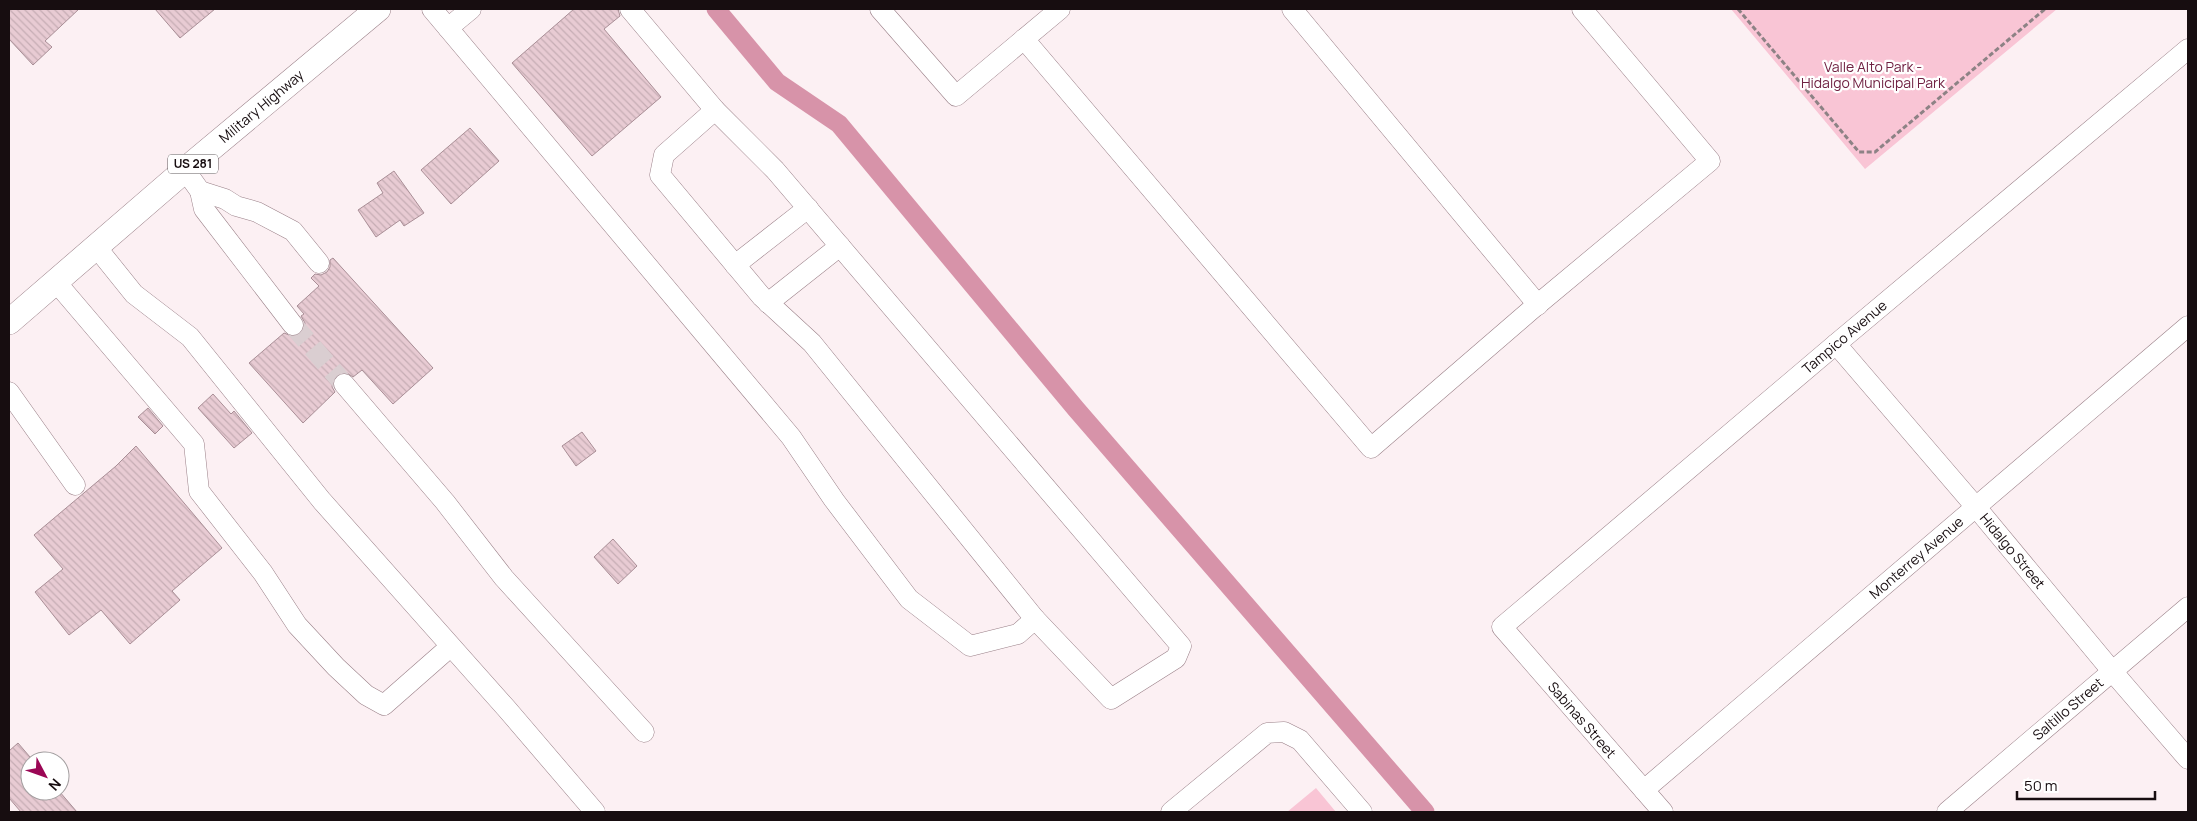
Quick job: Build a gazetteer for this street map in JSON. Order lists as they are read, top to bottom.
{
  "streets": {
    "main road": ["Military Highway", "US 281"],
    "street": [
      "Tampico Avenue",
      "Hidalgo Street",
      "Monterrey Avenue",
      "Saltillo Street",
      "Sabinas Street"
    ]
  },
  "crossings": [
    ["Tampico Avenue", "Hidalgo Street"],
    ["Tampico Avenue", "Sabinas Street"],
    ["Hidalgo Street", "Monterrey Avenue"],
    ["Hidalgo Street", "Saltillo Street"],
    ["Monterrey Avenue", "Sabinas Street"]
  ],
  "parks": ["Valle Alto Park - Hidalgo Municipal Park"],
  "scale_bar": "50 m",
  "north": "bottom right"
}
